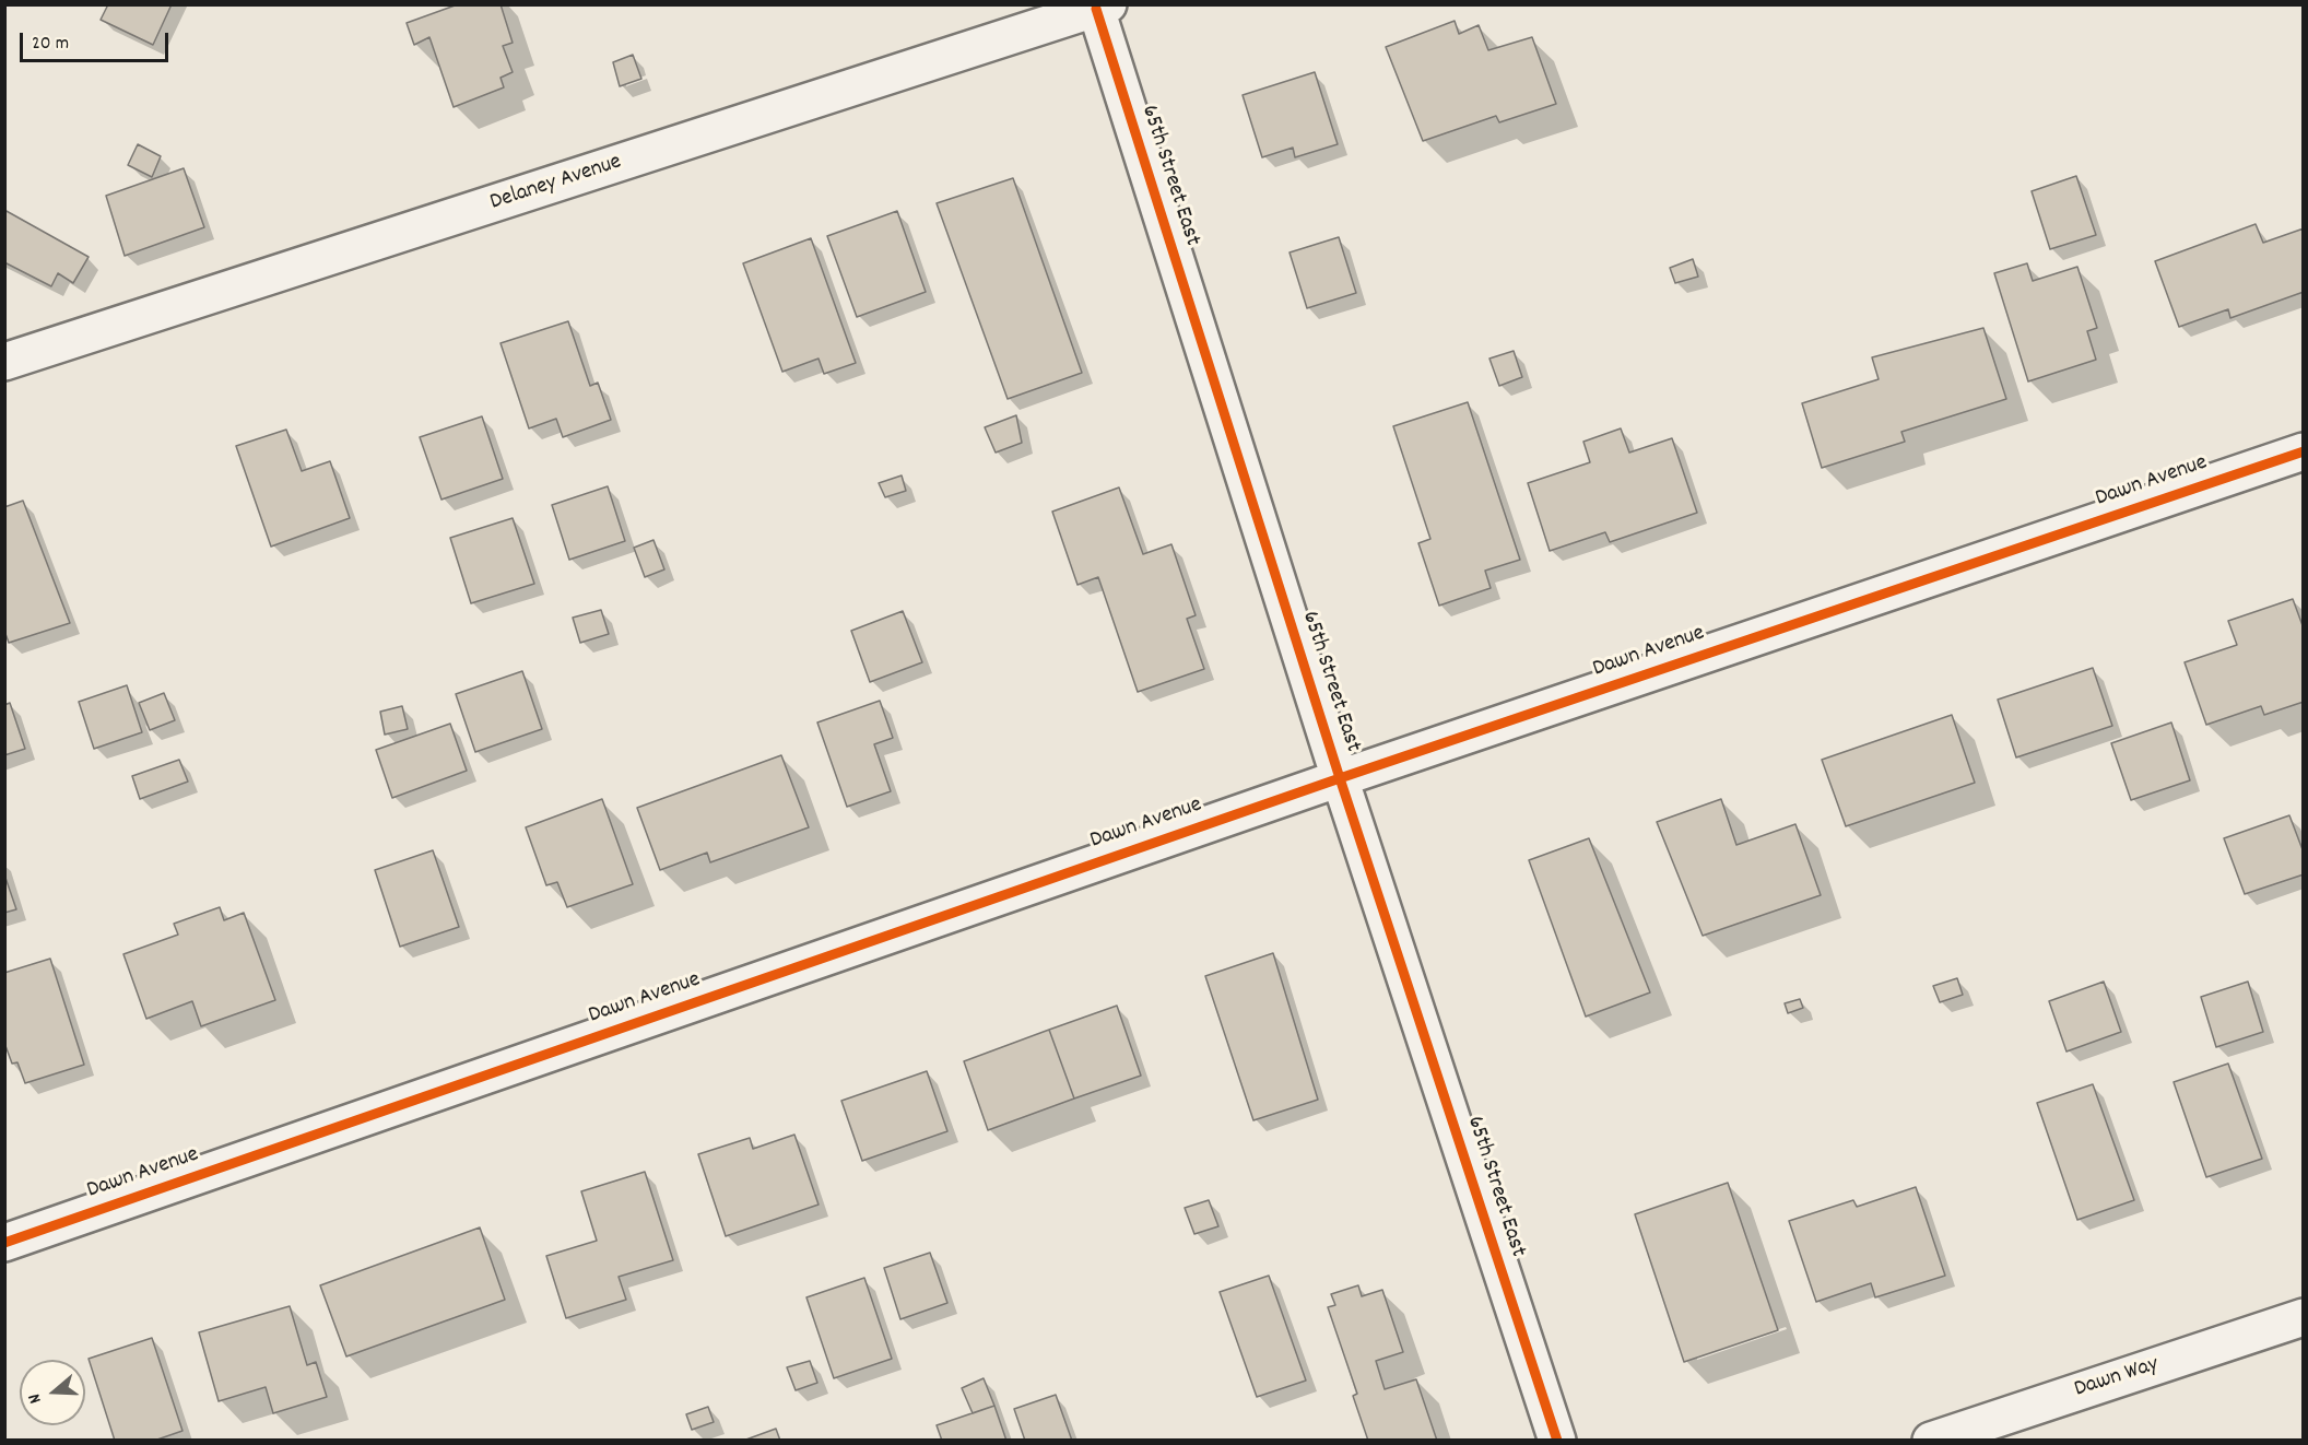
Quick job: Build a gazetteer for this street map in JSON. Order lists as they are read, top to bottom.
{
  "streets": {
    "street": [
      "65th Street East",
      "Delaney Avenue",
      "Dawn Avenue",
      "Dawn Way"
    ]
  },
  "crossings": [
    ["65th Street East", "Delaney Avenue"],
    ["65th Street East", "Dawn Avenue"]
  ],
  "scale_bar": "20 m",
  "north": "left"
}
